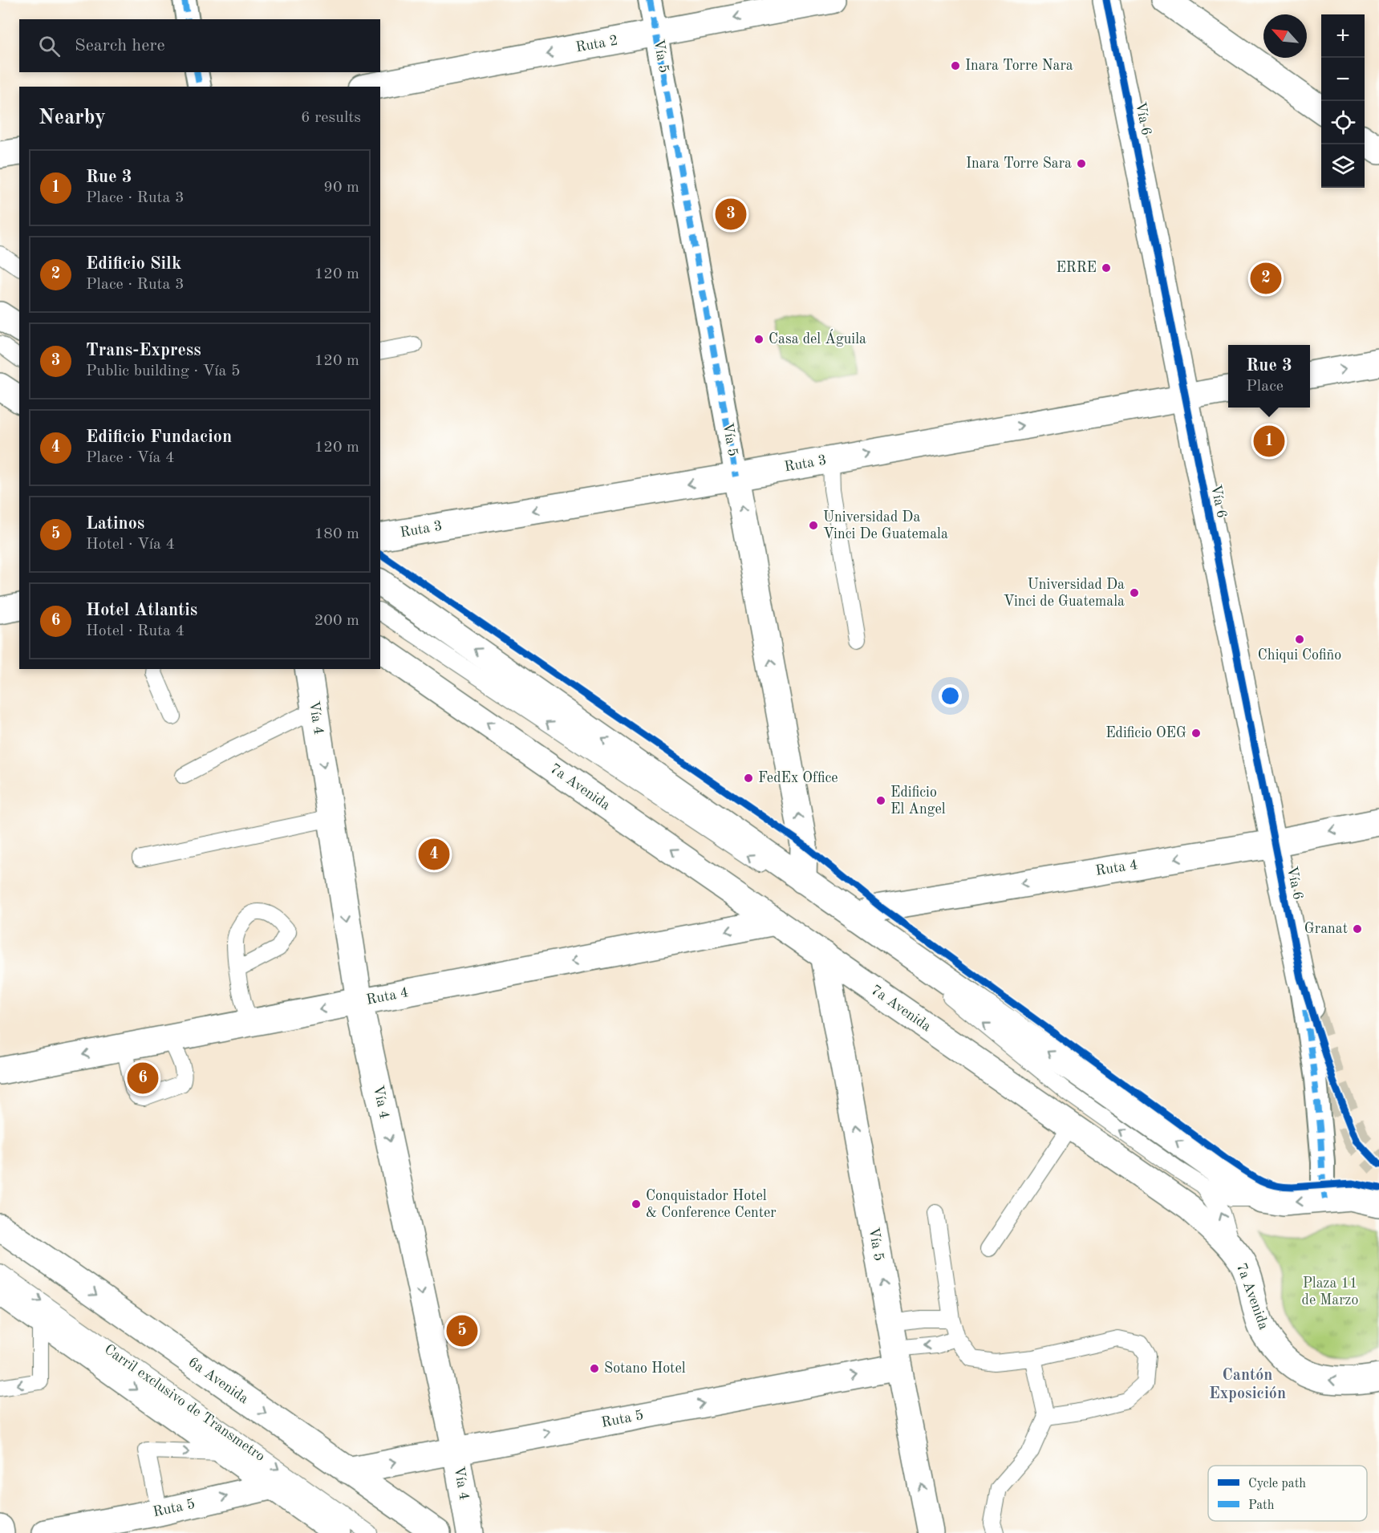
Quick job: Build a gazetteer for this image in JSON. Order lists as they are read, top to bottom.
{
  "streets": {
    "street": [
      "Ruta 2",
      "Vía 5",
      "Vía 6",
      "Ruta 3",
      "Vía 4",
      "7a Avenida",
      "Ruta 4",
      "6a Avenida",
      "Ruta 5"
    ],
    "lane": ["Carril exclusivo de Transmetro"]
  },
  "crossings": [
    ["Ruta 2", "Vía 5"],
    ["Vía 5", "Ruta 3"],
    ["Vía 5", "7a Avenida"],
    ["Vía 5", "Ruta 5"],
    ["Vía 6", "Ruta 3"],
    ["Vía 6", "Ruta 4"],
    ["Vía 4", "Ruta 4"],
    ["Vía 4", "Ruta 5"],
    ["7a Avenida", "Ruta 4"],
    ["6a Avenida", "Ruta 5"]
  ],
  "one_way": [
    "Ruta 2",
    "Vía 5",
    "Vía 4",
    "Ruta 4",
    "Carril exclusivo de Transmetro",
    "Ruta 5"
  ],
  "districts": ["Cantón Exposición"],
  "parks": ["Plaza 11 de Marzo"],
  "places": [
    "Inara Torre Nara",
    "Inara Torre Sara",
    "ERRE",
    "Casa del Águila",
    "Universidad Da Vinci De Guatemala",
    "Universidad Da Vinci de Guatemala",
    "Chiqui Cofiño",
    "Edificio OEG",
    "FedEx Office",
    "Edificio El Angel",
    "Granat",
    "Conquistador Hotel & Conference Center",
    "Sotano Hotel"
  ],
  "legend": ["Cycle path", "Path"],
  "north": "top left",
  "page": {
    "map_buttons": ["+", "−"],
    "search": "Search here",
    "heading": ["Nearby", "6 results"],
    "list": [
      {
        "mark": "1",
        "name": "Rue 3",
        "note": "Place · Ruta 3",
        "value": "90 m"
      },
      {
        "mark": "2",
        "name": "Edificio Silk",
        "note": "Place · Ruta 3",
        "value": "120 m"
      },
      {
        "mark": "3",
        "name": "Trans-Express",
        "note": "Public building · Vía 5",
        "value": "120 m"
      },
      {
        "mark": "4",
        "name": "Edificio Fundacion",
        "note": "Place · Vía 4",
        "value": "120 m"
      },
      {
        "mark": "5",
        "name": "Latinos",
        "note": "Hotel · Vía 4",
        "value": "180 m"
      },
      {
        "mark": "6",
        "name": "Hotel Atlantis",
        "note": "Hotel · Ruta 4",
        "value": "200 m"
      }
    ],
    "pins": [
      "3",
      "2",
      "1",
      "4",
      "6",
      "5"
    ],
    "popup": ["Rue 3", "Place"]
  }
}
